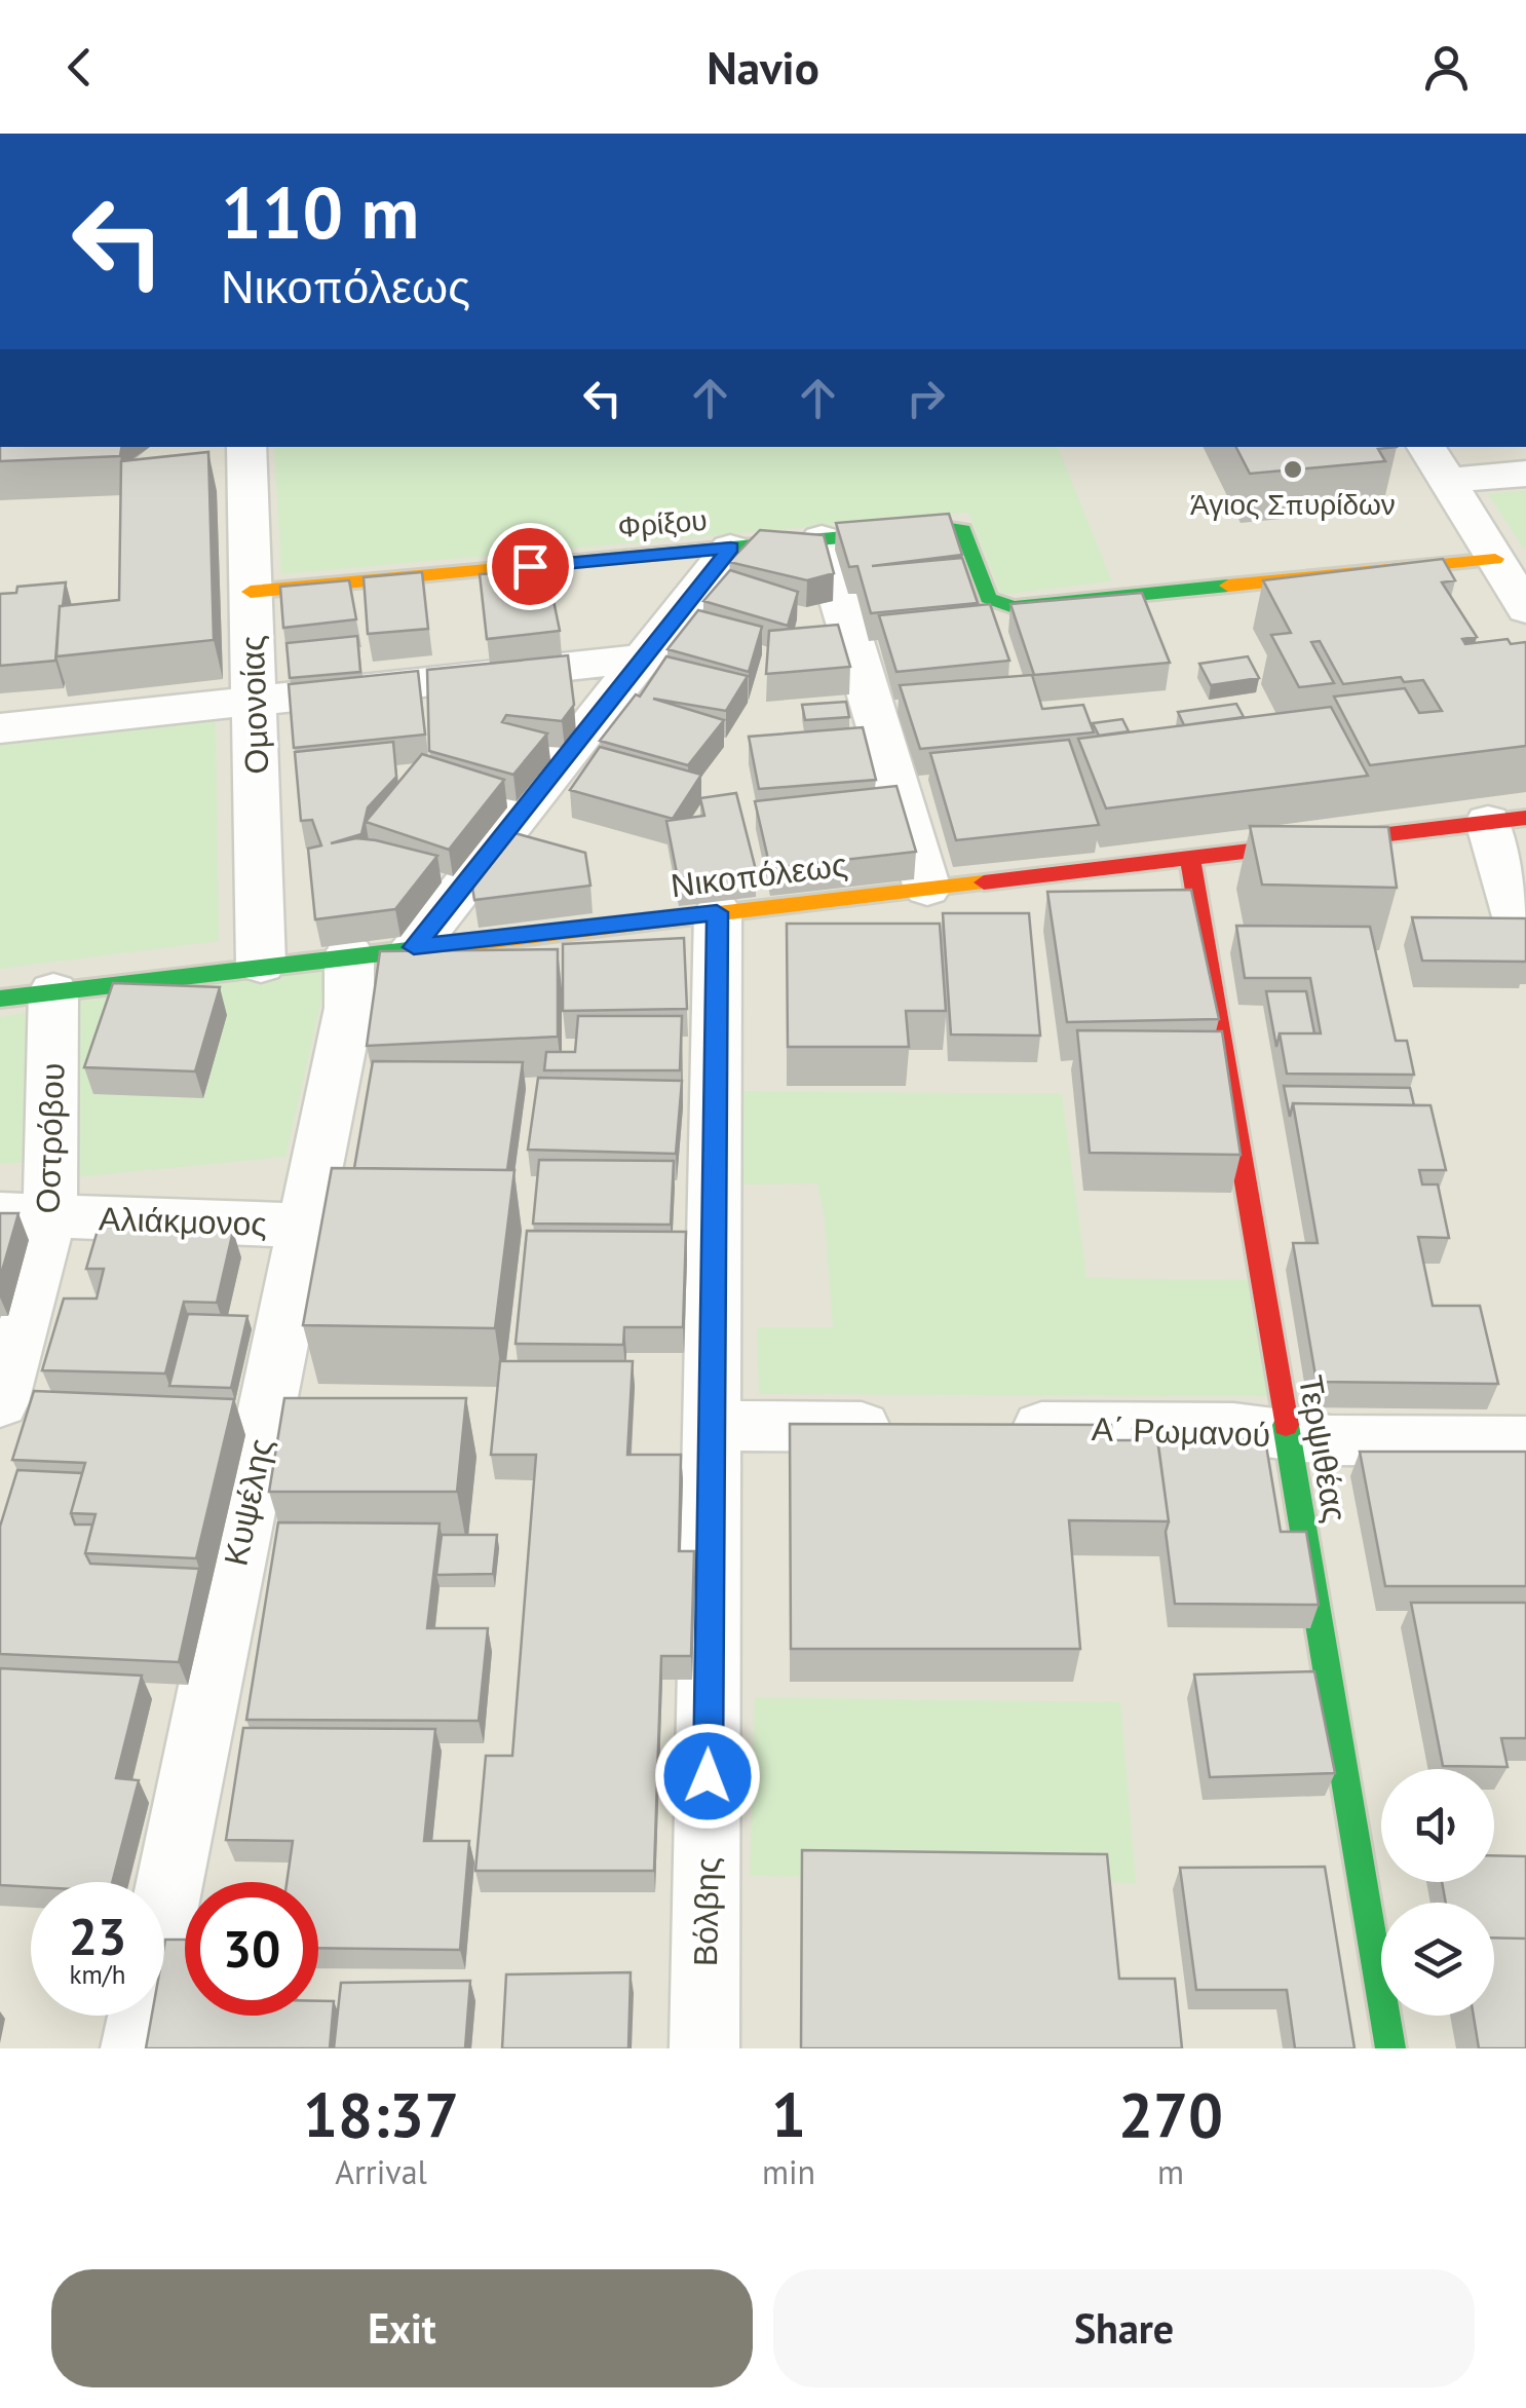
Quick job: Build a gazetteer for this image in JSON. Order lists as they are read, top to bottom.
{
  "streets": {
    "street": [
      "Φρίξου",
      "Ομονοίας",
      "Νικοπόλεως",
      "Οστρόβου",
      "Αλιάκμονος",
      "Α΄ Ρωμανού",
      "Τερψιθέας",
      "Κυψέλης",
      "Βόλβης"
    ]
  },
  "crossings": [
    ["Φρίξου", "Ομονοίας"],
    ["Ομονοίας", "Νικοπόλεως"],
    ["Νικοπόλεως", "Οστρόβου"],
    ["Νικοπόλεως", "Τερψιθέας"],
    ["Νικοπόλεως", "Κυψέλης"],
    ["Νικοπόλεως", "Βόλβης"],
    ["Οστρόβου", "Αλιάκμονος"],
    ["Αλιάκμονος", "Κυψέλης"],
    ["Α΄ Ρωμανού", "Τερψιθέας"]
  ],
  "places": ["Άγιος Σπυρίδων"],
  "page": {
    "header": "Navio",
    "turn": ["110 m", "Νικοπόλεως"],
    "speed": "23 km/h",
    "limit": "30",
    "eta": [
      "18:37",
      "Arrival",
      "1",
      "min",
      "270",
      "m"
    ],
    "buttons": ["Exit", "Share"]
  }
}
